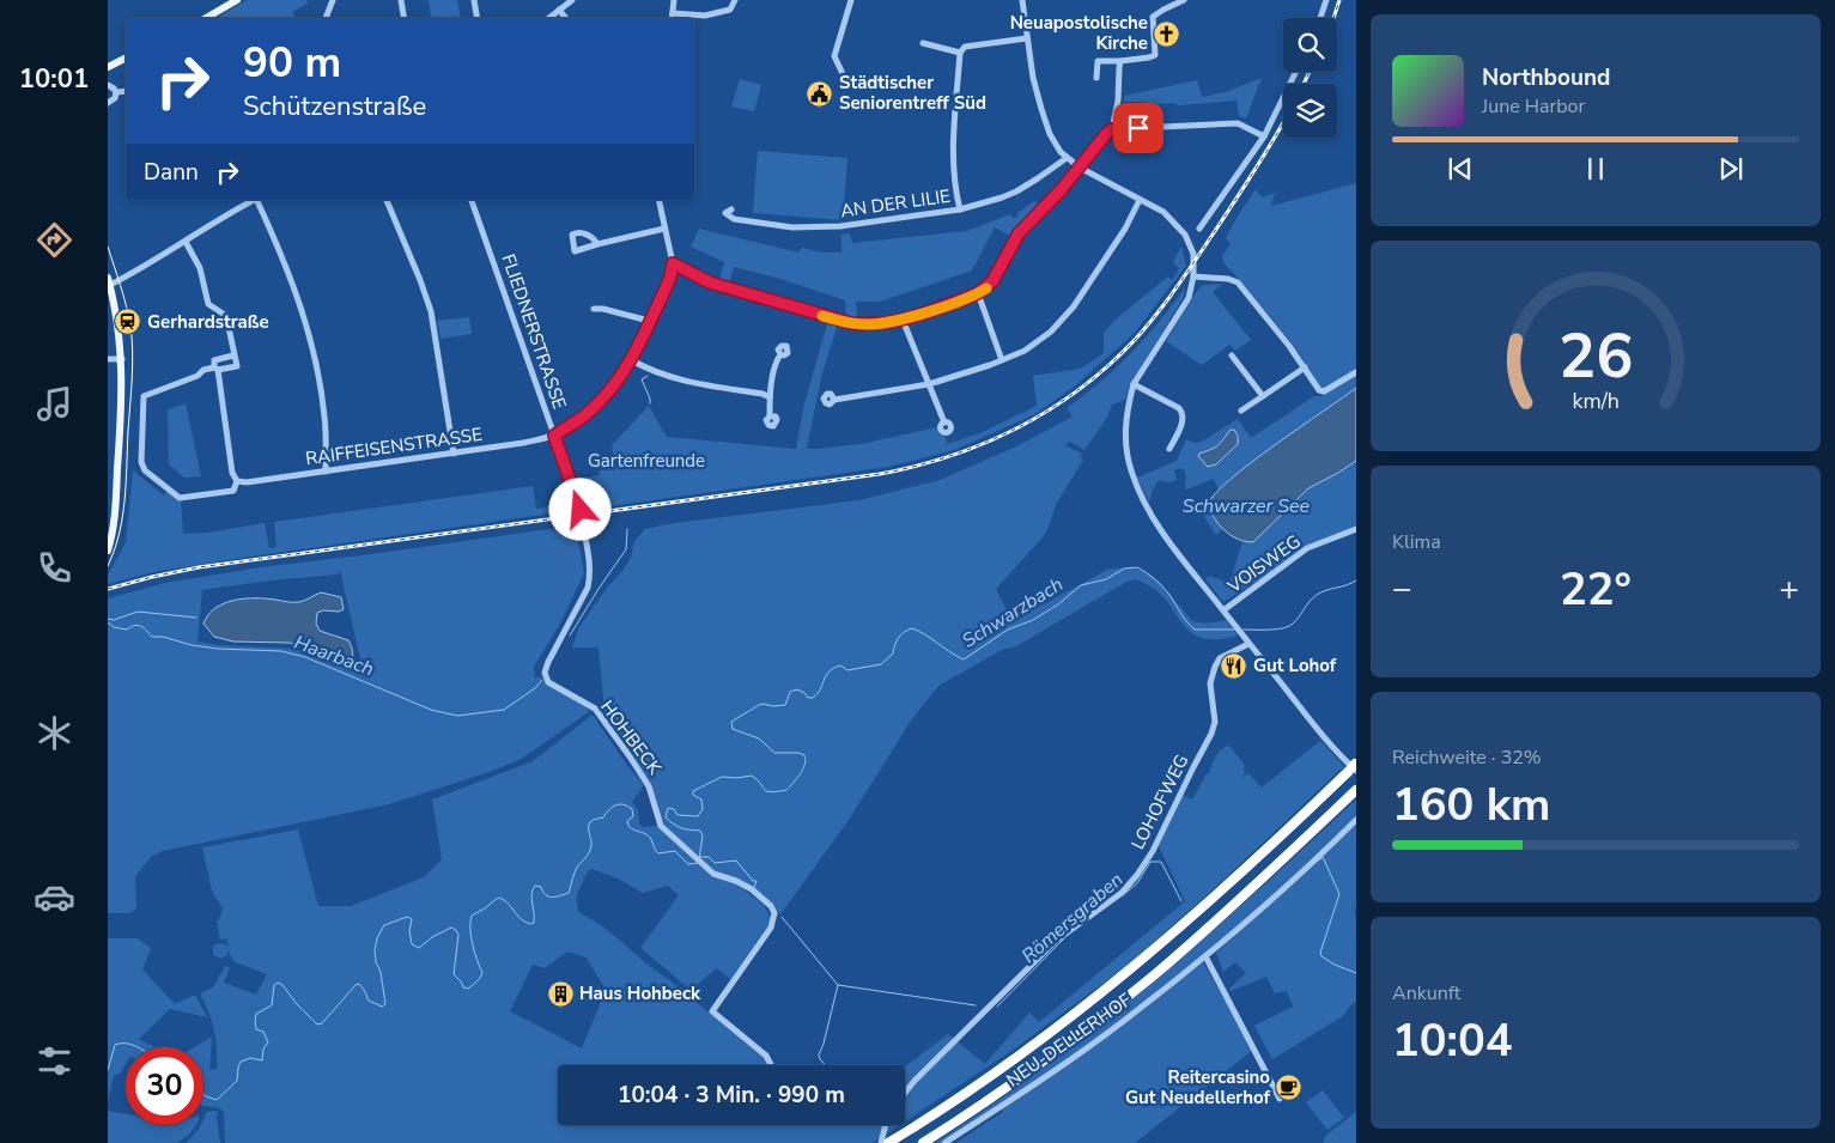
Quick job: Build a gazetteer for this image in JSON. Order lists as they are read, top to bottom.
{
  "streets": {
    "street": [
      "AN DER LILIE",
      "FLIEDNERSTRASSE",
      "RAIFFEISENSTRASSE",
      "VOISWEG",
      "HOHBECK",
      "LOHOFWEG",
      "NEU-DELLERHOF"
    ]
  },
  "crossings": [
    ["FLIEDNERSTRASSE", "RAIFFEISENSTRASSE"]
  ],
  "water": [
    "Schwarzer See",
    "Schwarzbach",
    "Haarbach",
    "Römersgraben"
  ],
  "parks": ["Gartenfreunde"],
  "places": {
    "church": ["Neuapostolische Kirche"],
    "public building": ["Städtischer Seniorentreff Süd"],
    "station": ["Gerhardstraße"],
    "restaurant": ["Gut Lohof"],
    "building": ["Haus Hohbeck"],
    "cafe": ["Reitercasino Gut Neudellerhof"]
  },
  "page": {
    "tabs": "10:01",
    "turn": ["90 m", "Schützenstraße"],
    "song": ["Northbound", "June Harbor"],
    "then": "Dann",
    "tile": [
      "Klima",
      ["Reichweite · 32%", "160 km"],
      ["Ankunft", "10:04"]
    ],
    "heat": ["−", "22°", "+"],
    "limit": "30",
    "trip": "10:04 · 3 Min. · 990 m",
    "gauge": ["26", "km/h"]
  }
}
